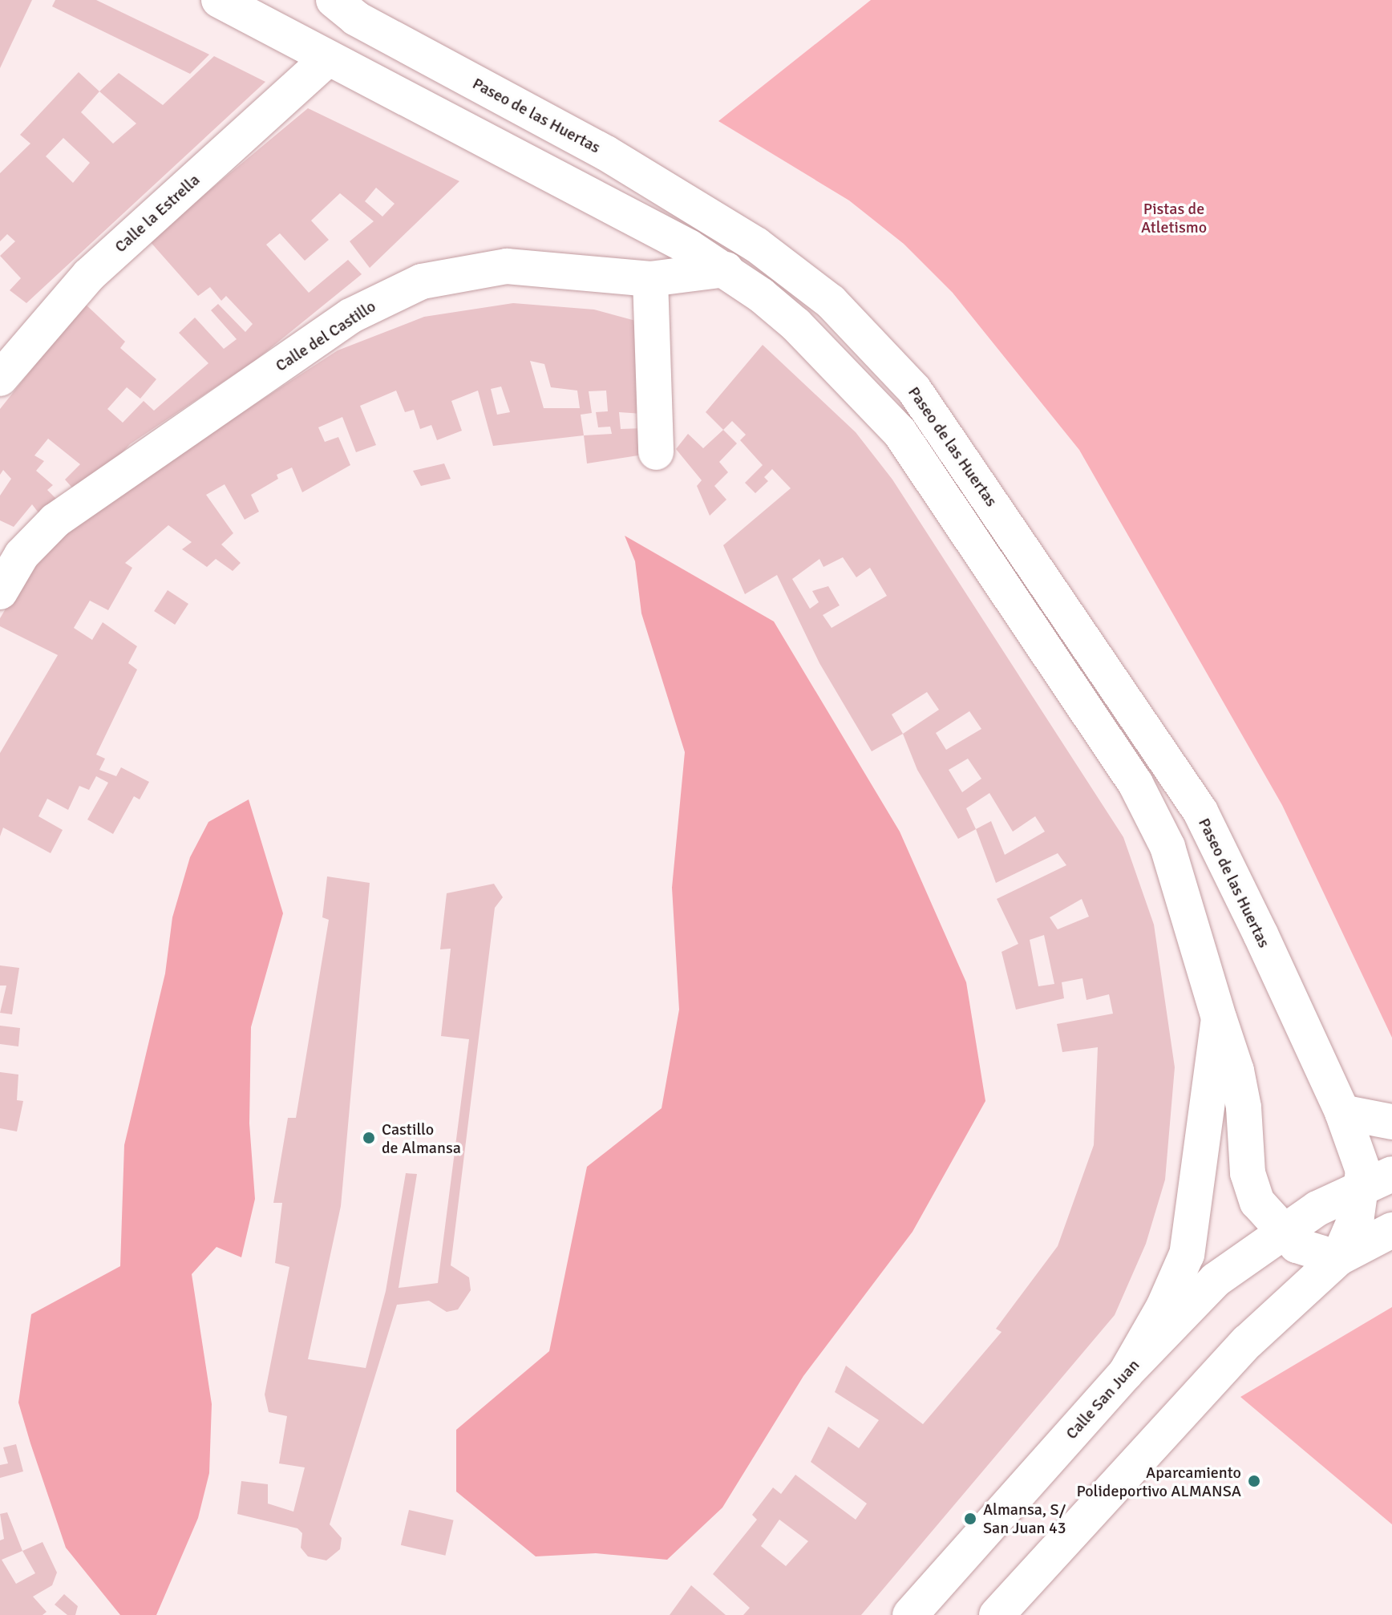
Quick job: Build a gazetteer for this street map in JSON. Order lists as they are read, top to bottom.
{
  "streets": {
    "street": [
      "Paseo de las Huertas",
      "Calle la Estrella",
      "Calle del Castillo",
      "Calle San Juan"
    ]
  },
  "crossings": [
    ["Paseo de las Huertas", "Calle San Juan"]
  ],
  "parks": ["Pistas de Atletismo"],
  "places": ["Castillo de Almansa", "Aparcamiento Polideportivo ALMANSA", "Almansa, S/ San Juan 43"]
}
